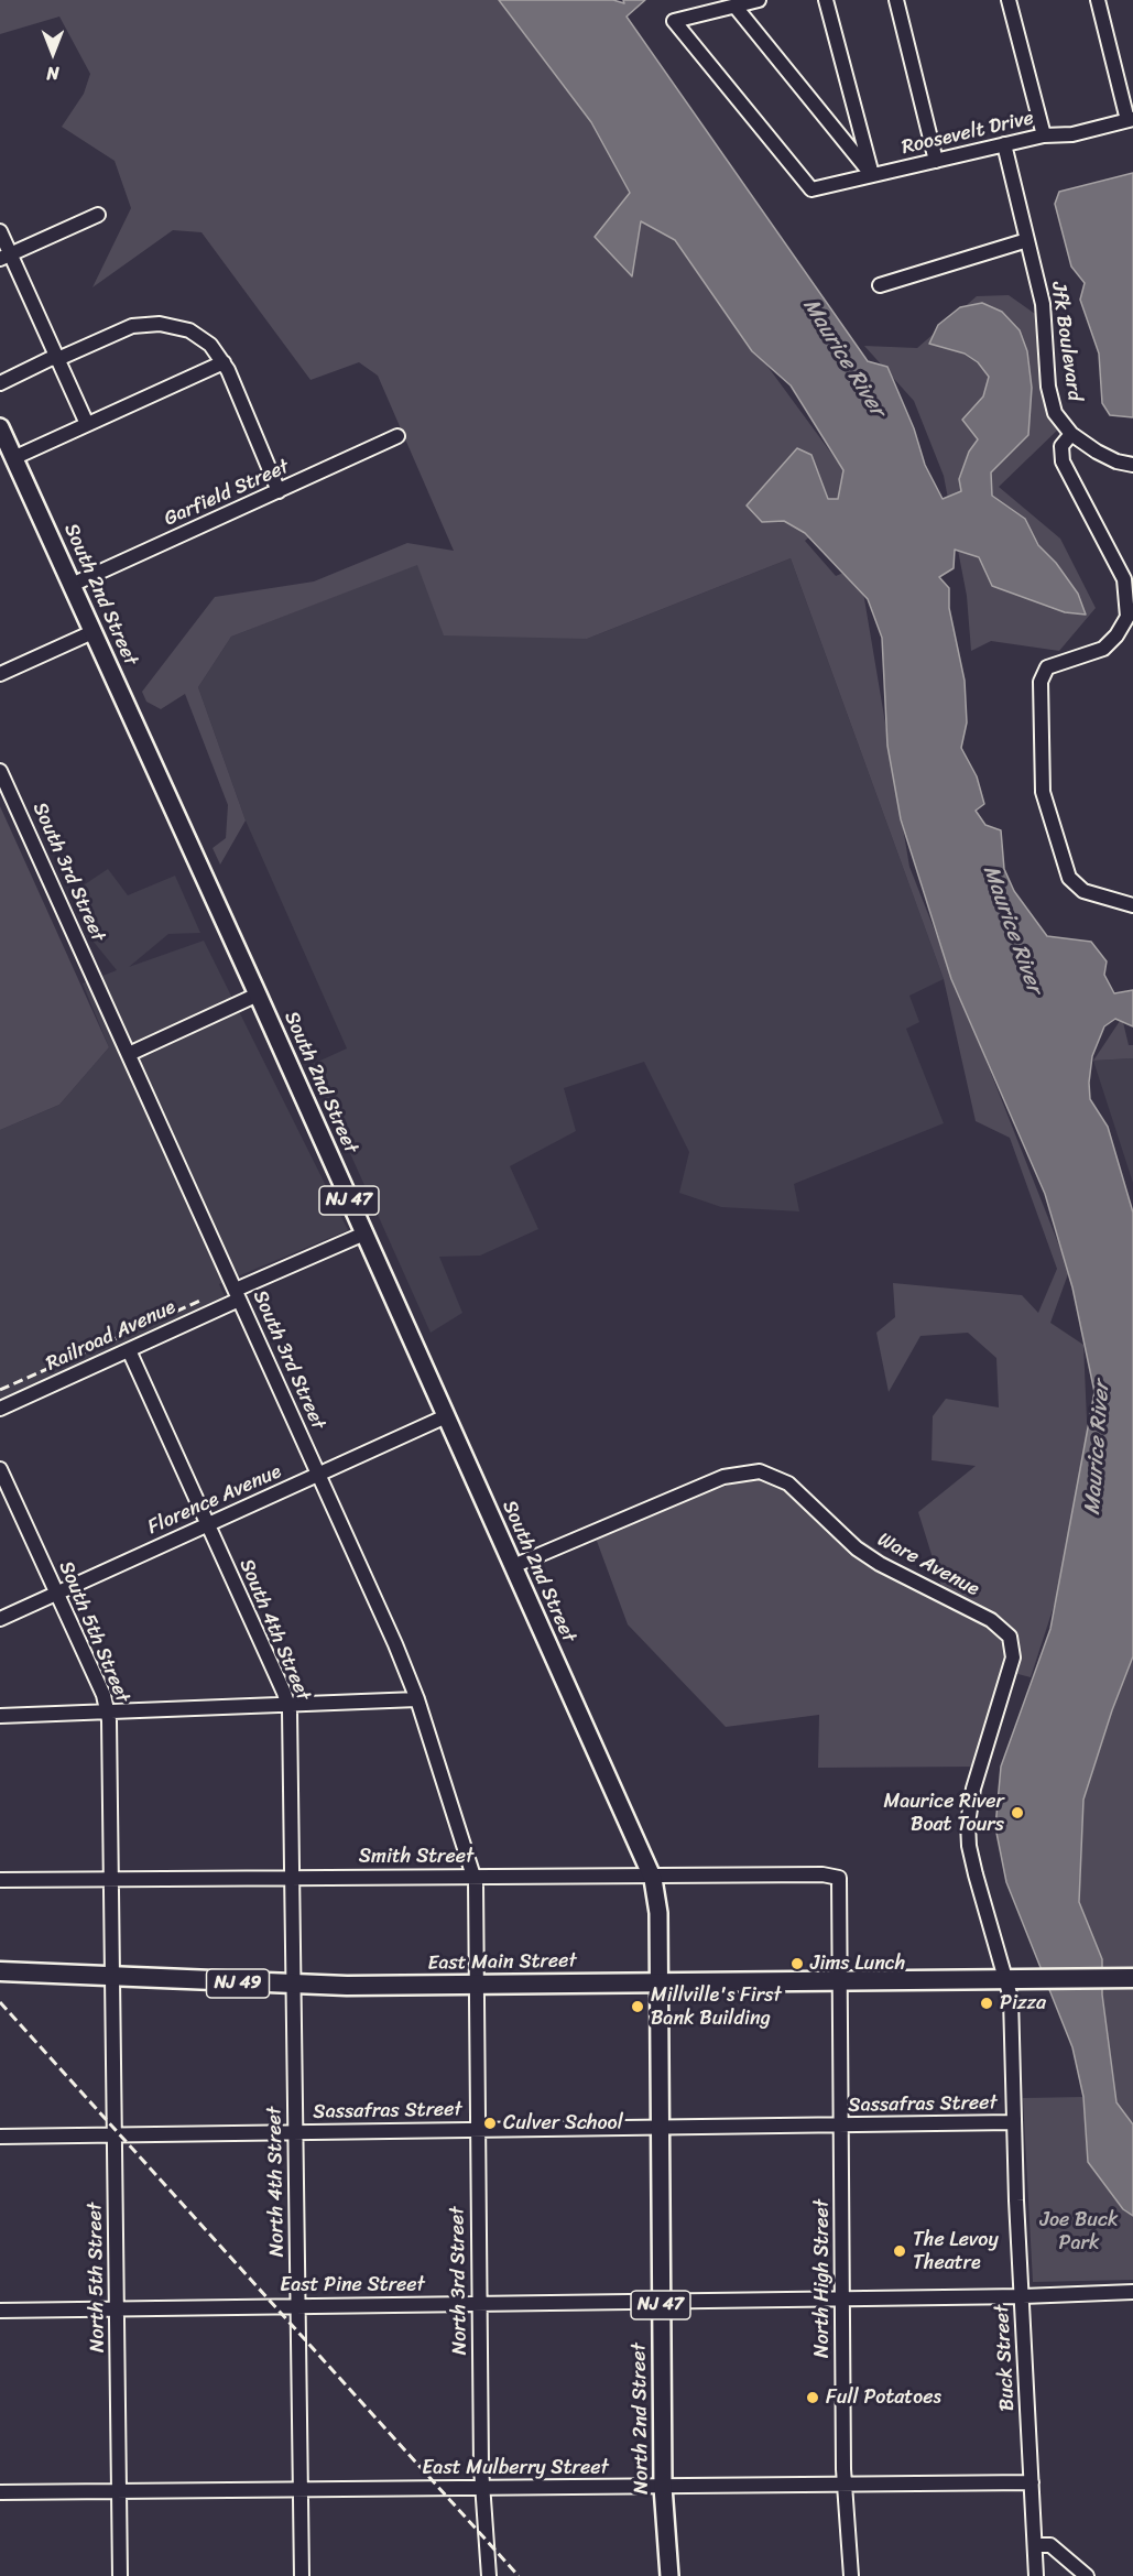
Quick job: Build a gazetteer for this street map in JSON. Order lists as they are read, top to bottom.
{
  "streets": {
    "highway": ["East Main Street", "NJ 49"],
    "main road": ["South 2nd Street", "NJ 47", "North 2nd Street"],
    "street": [
      "Roosevelt Drive",
      "Jfk Boulevard",
      "Garfield Street",
      "South 3rd Street",
      "Railroad Avenue",
      "Florence Avenue",
      "Ware Avenue",
      "South 4th Street",
      "South 5th Street",
      "Smith Street",
      "Sassafras Street",
      "North 4th Street",
      "North 5th Street",
      "North High Street",
      "North 3rd Street",
      "East Pine Street",
      "Buck Street",
      "East Mulberry Street"
    ]
  },
  "crossings": [
    ["Roosevelt Drive", "Jfk Boulevard"],
    ["Garfield Street", "South 2nd Street"],
    ["South 2nd Street", "Railroad Avenue"],
    ["South 2nd Street", "Florence Avenue"],
    ["South 2nd Street", "Ware Avenue"],
    ["South 2nd Street", "Smith Street"],
    ["South 2nd Street", "East Main Street"],
    ["South 2nd Street", "North 2nd Street"],
    ["South 3rd Street", "Railroad Avenue"],
    ["South 3rd Street", "Florence Avenue"],
    ["South 3rd Street", "Smith Street"],
    ["South 3rd Street", "East Main Street"],
    ["South 3rd Street", "North 3rd Street"],
    ["Railroad Avenue", "South 4th Street"],
    ["Florence Avenue", "South 4th Street"],
    ["Florence Avenue", "South 5th Street"],
    ["Ware Avenue", "East Main Street"],
    ["Ware Avenue", "NJ 49"],
    ["Ware Avenue", "Buck Street"],
    ["South 4th Street", "Smith Street"],
    ["South 4th Street", "East Main Street"],
    ["South 4th Street", "North 4th Street"],
    ["South 5th Street", "Smith Street"],
    ["South 5th Street", "East Main Street"],
    ["South 5th Street", "North 5th Street"],
    ["Smith Street", "North High Street"],
    ["East Main Street", "NJ 49"],
    ["East Main Street", "North 4th Street"],
    ["East Main Street", "North 5th Street"],
    ["East Main Street", "North High Street"],
    ["East Main Street", "North 3rd Street"],
    ["East Main Street", "Buck Street"],
    ["East Main Street", "North 2nd Street"],
    ["NJ 49", "Buck Street"],
    ["Sassafras Street", "North 4th Street"],
    ["Sassafras Street", "North 5th Street"],
    ["Sassafras Street", "North High Street"],
    ["Sassafras Street", "North 3rd Street"],
    ["Sassafras Street", "Buck Street"],
    ["Sassafras Street", "North 2nd Street"],
    ["North 4th Street", "East Pine Street"],
    ["North 4th Street", "East Mulberry Street"],
    ["North 5th Street", "East Pine Street"],
    ["North 5th Street", "East Mulberry Street"],
    ["North High Street", "East Pine Street"],
    ["North High Street", "East Mulberry Street"],
    ["North 3rd Street", "East Pine Street"],
    ["North 3rd Street", "East Mulberry Street"],
    ["East Pine Street", "Buck Street"],
    ["East Pine Street", "North 2nd Street"],
    ["Buck Street", "East Mulberry Street"],
    ["North 2nd Street", "East Mulberry Street"]
  ],
  "water": ["Maurice River"],
  "parks": ["Joe Buck Park"],
  "places": [
    "Maurice River Boat Tours",
    "Jims Lunch",
    "Pizza",
    "Millville's First Bank Building",
    "Culver School",
    "The Levoy Theatre",
    "Full Potatoes"
  ],
  "north": "bottom"
}
